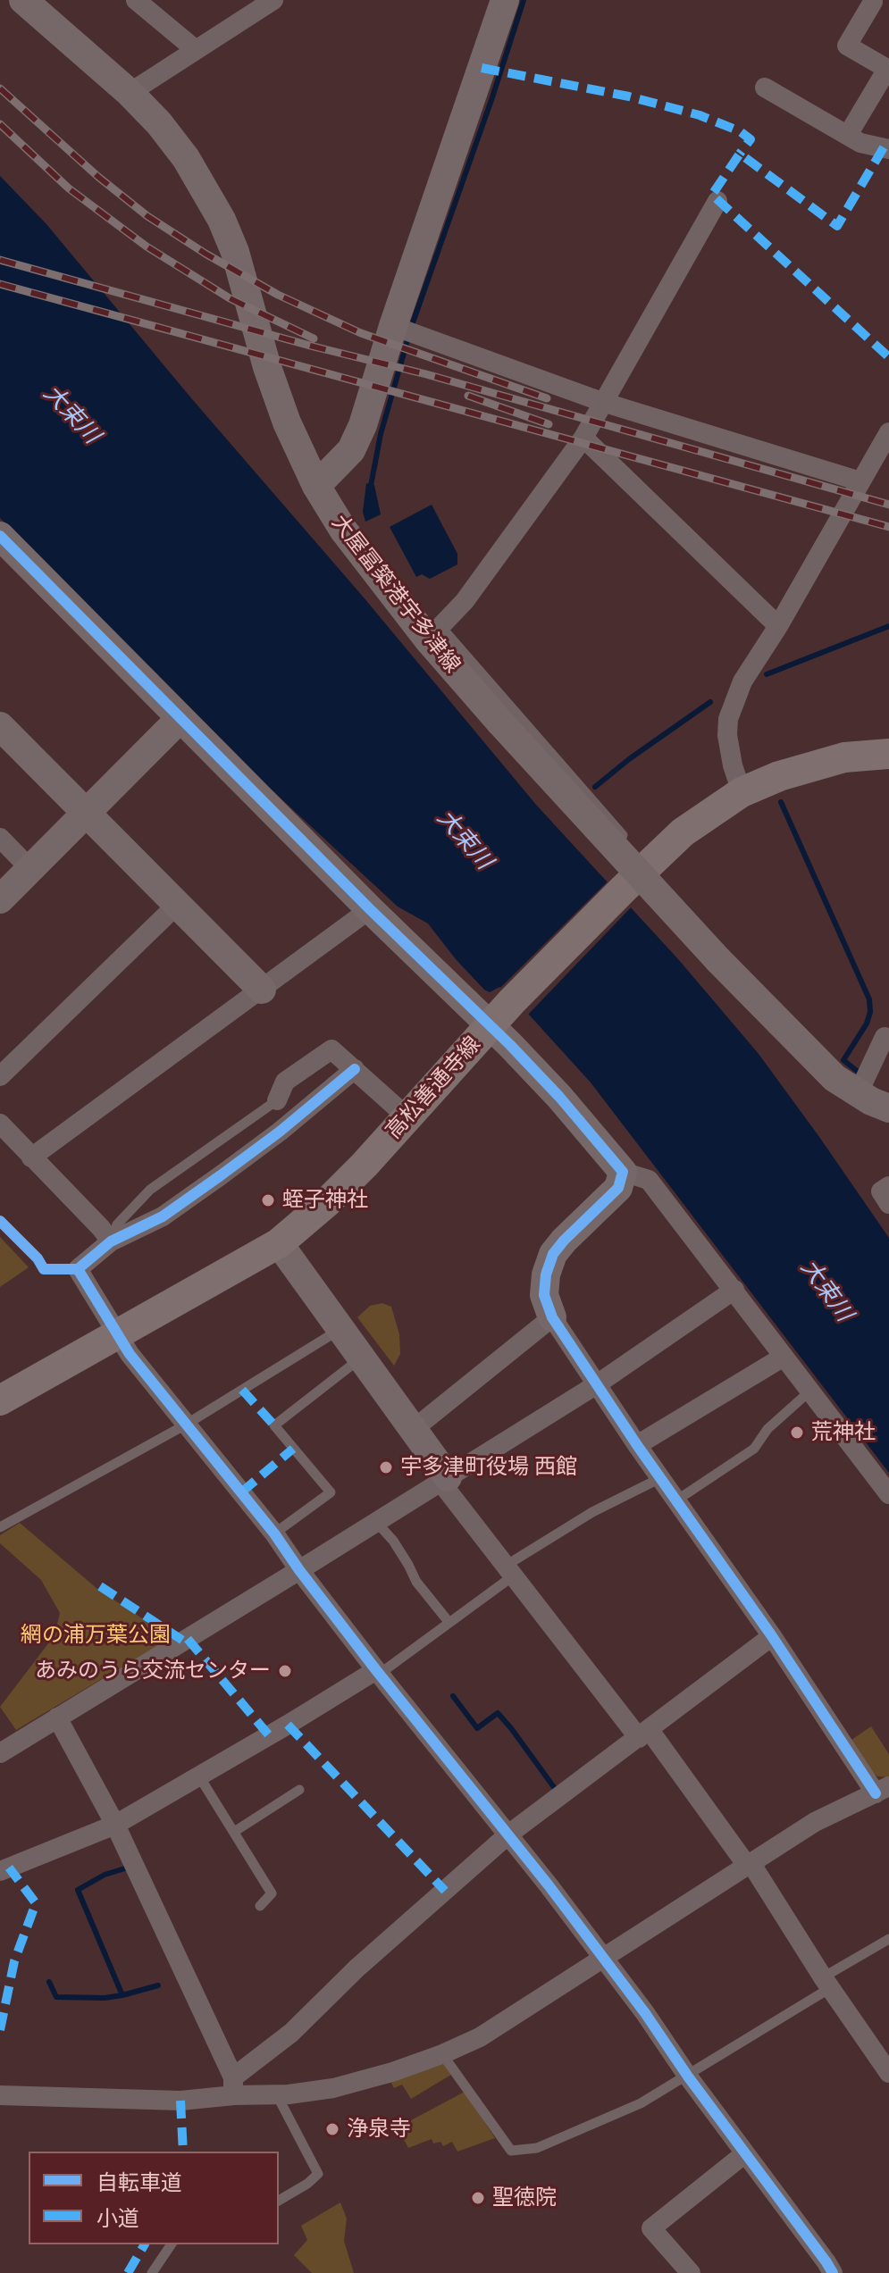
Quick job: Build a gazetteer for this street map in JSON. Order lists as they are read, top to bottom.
{
  "streets": {
    "main road": ["高松善通寺線"],
    "street": ["大屋冨築港宇多津線"]
  },
  "water": ["大束川"],
  "parks": ["網の浦万葉公園"],
  "places": [
    "蛭子神社",
    "荒神社",
    "宇多津町役場 西館",
    "あみのうら交流センター",
    "浄泉寺",
    "聖徳院"
  ],
  "legend": ["自転車道", "小道"]
}
